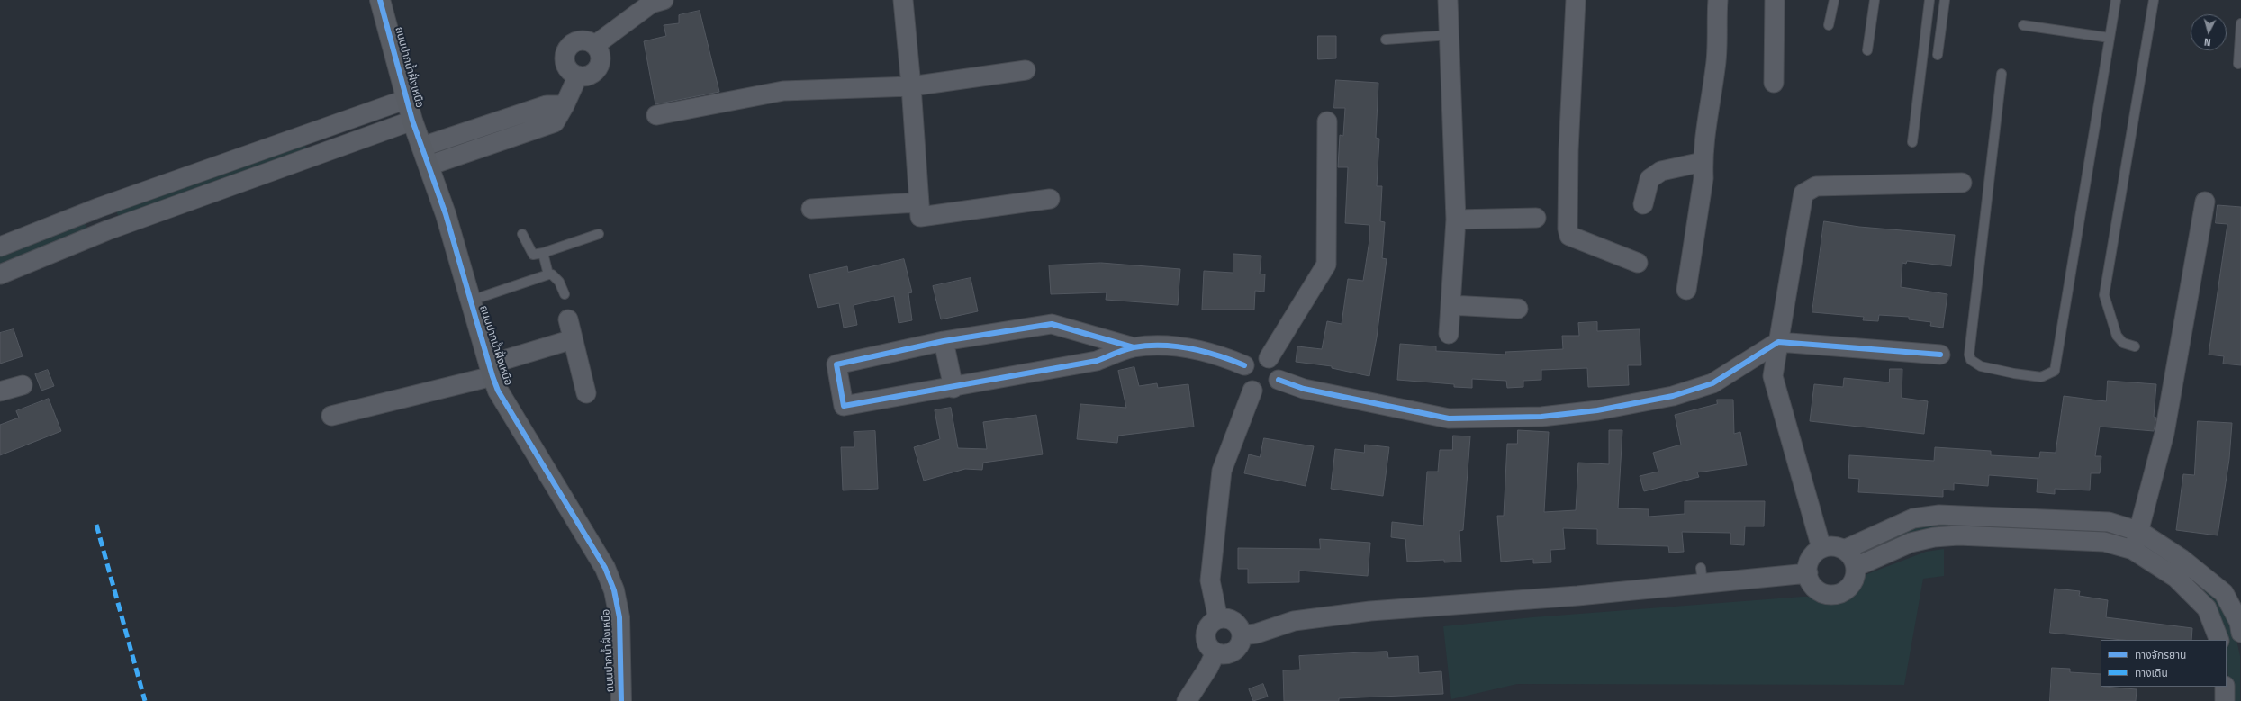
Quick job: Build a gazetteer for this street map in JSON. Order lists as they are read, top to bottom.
{
  "streets": {
    "street": ["ถนนปากน้ำฝั่งเหนือ"]
  },
  "legend": ["ทางจักรยาน", "ทางเดิน"],
  "north": "bottom"
}
